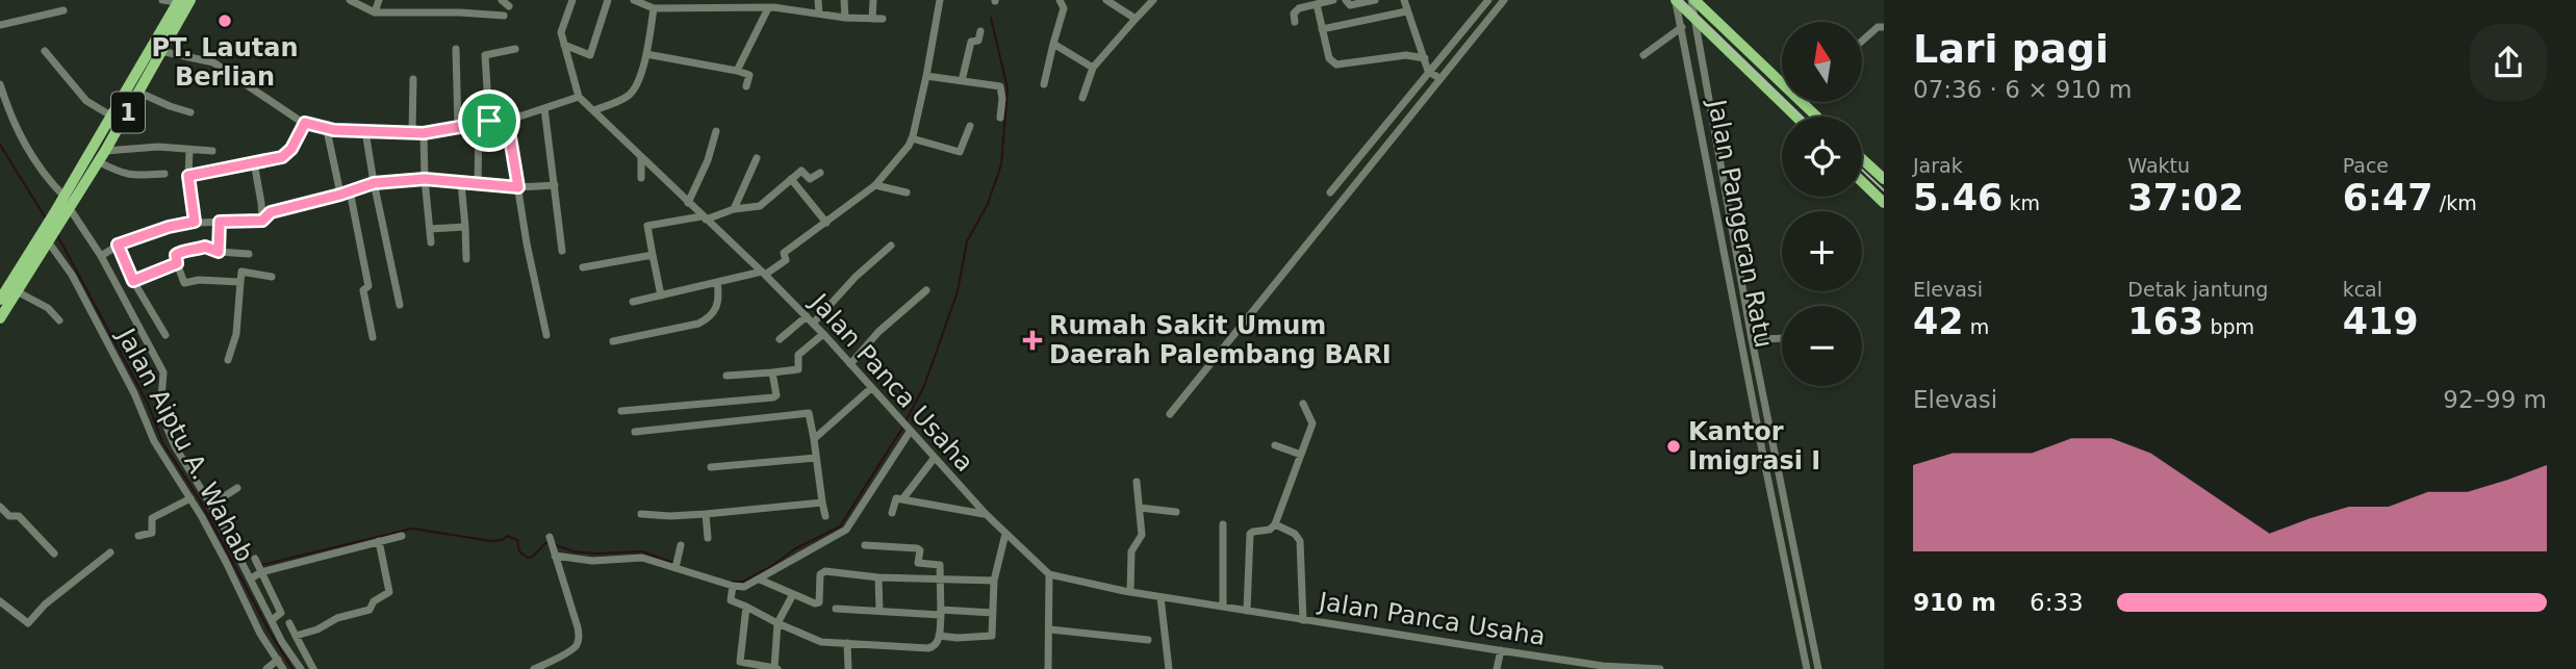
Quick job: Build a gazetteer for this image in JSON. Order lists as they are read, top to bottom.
{
  "streets": {
    "highway": ["1"],
    "street": ["Jalan Pangeran Ratu", "Jalan Panca Usaha", "Jalan Aiptu A. Wahab"]
  },
  "crossings": [
    ["1", "Jalan Aiptu A. Wahab"]
  ],
  "places": {
    "other": ["PT. Lautan Berlian", "Kantor Imigrasi I"],
    "health": ["Rumah Sakit Umum Daerah Palembang BARI"]
  },
  "north": "top",
  "page": {
    "heading": ["Lari pagi", "07:36 · 6 × 910 m"],
    "map_buttons": ["+", "−"],
    "stats": [
      ["Jarak", "5.46 km"],
      ["Waktu", "37:02"],
      ["Pace", "6:47 /km"],
      ["Elevasi", "42 m"],
      ["Detak jantung", "163 bpm"],
      ["kcal", "419"]
    ],
    "chart": ["Elevasi", "92–99 m"],
    "list": [
      {
        "name": "910 m",
        "note": "6:33"
      }
    ]
  }
}
